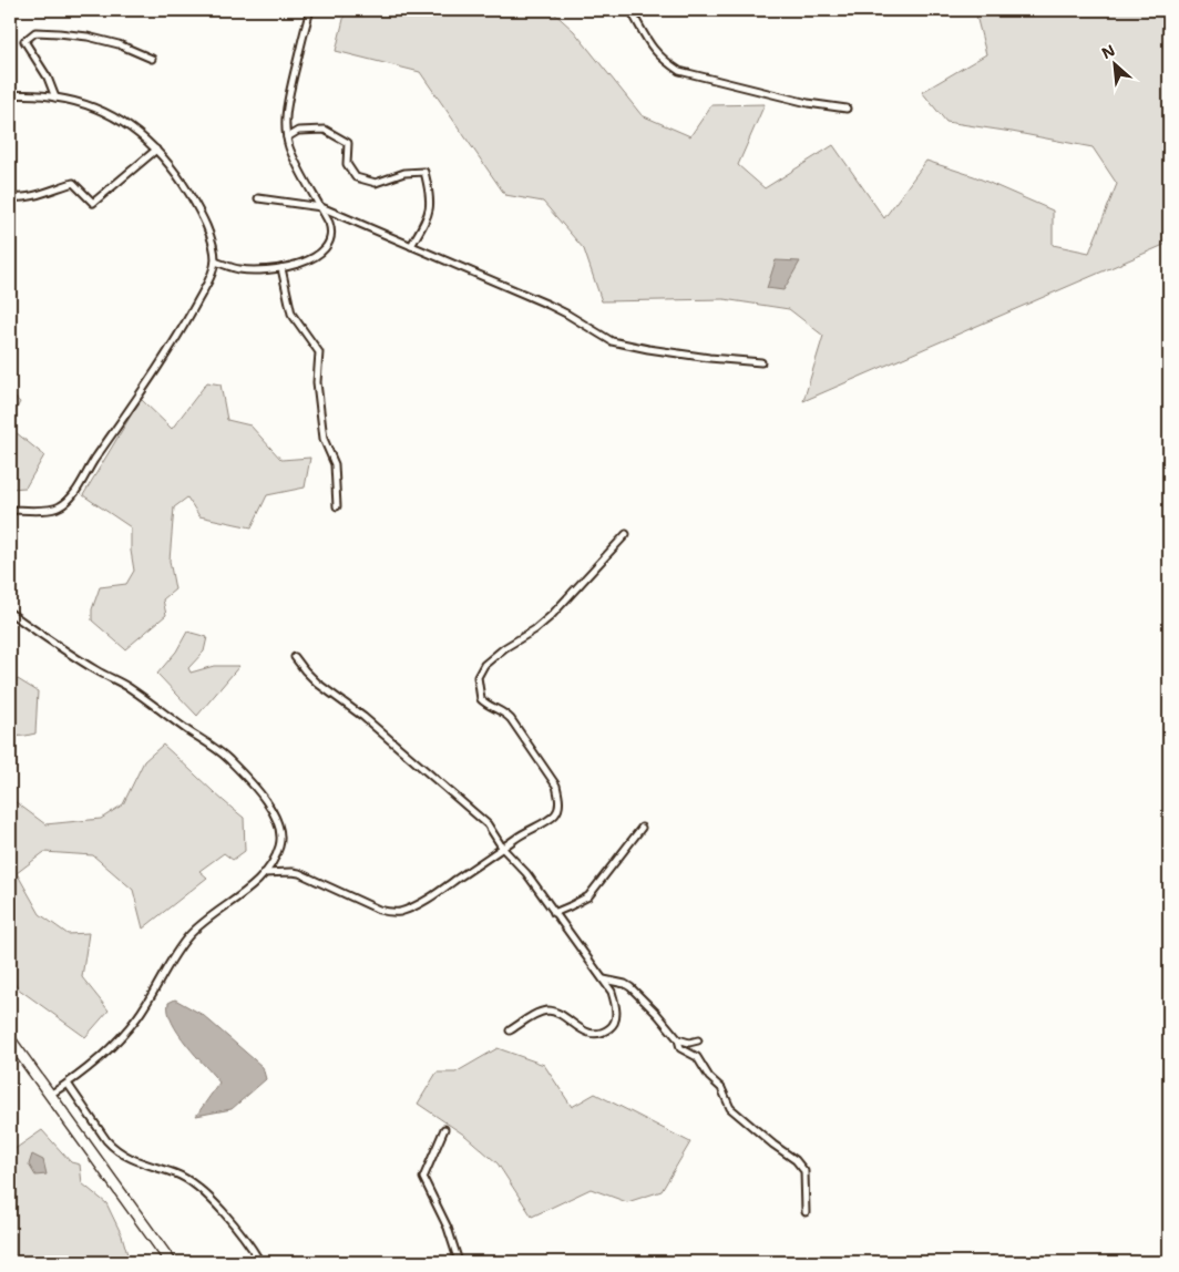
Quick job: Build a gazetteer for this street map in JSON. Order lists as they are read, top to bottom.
{
  "north": "top left"
}
